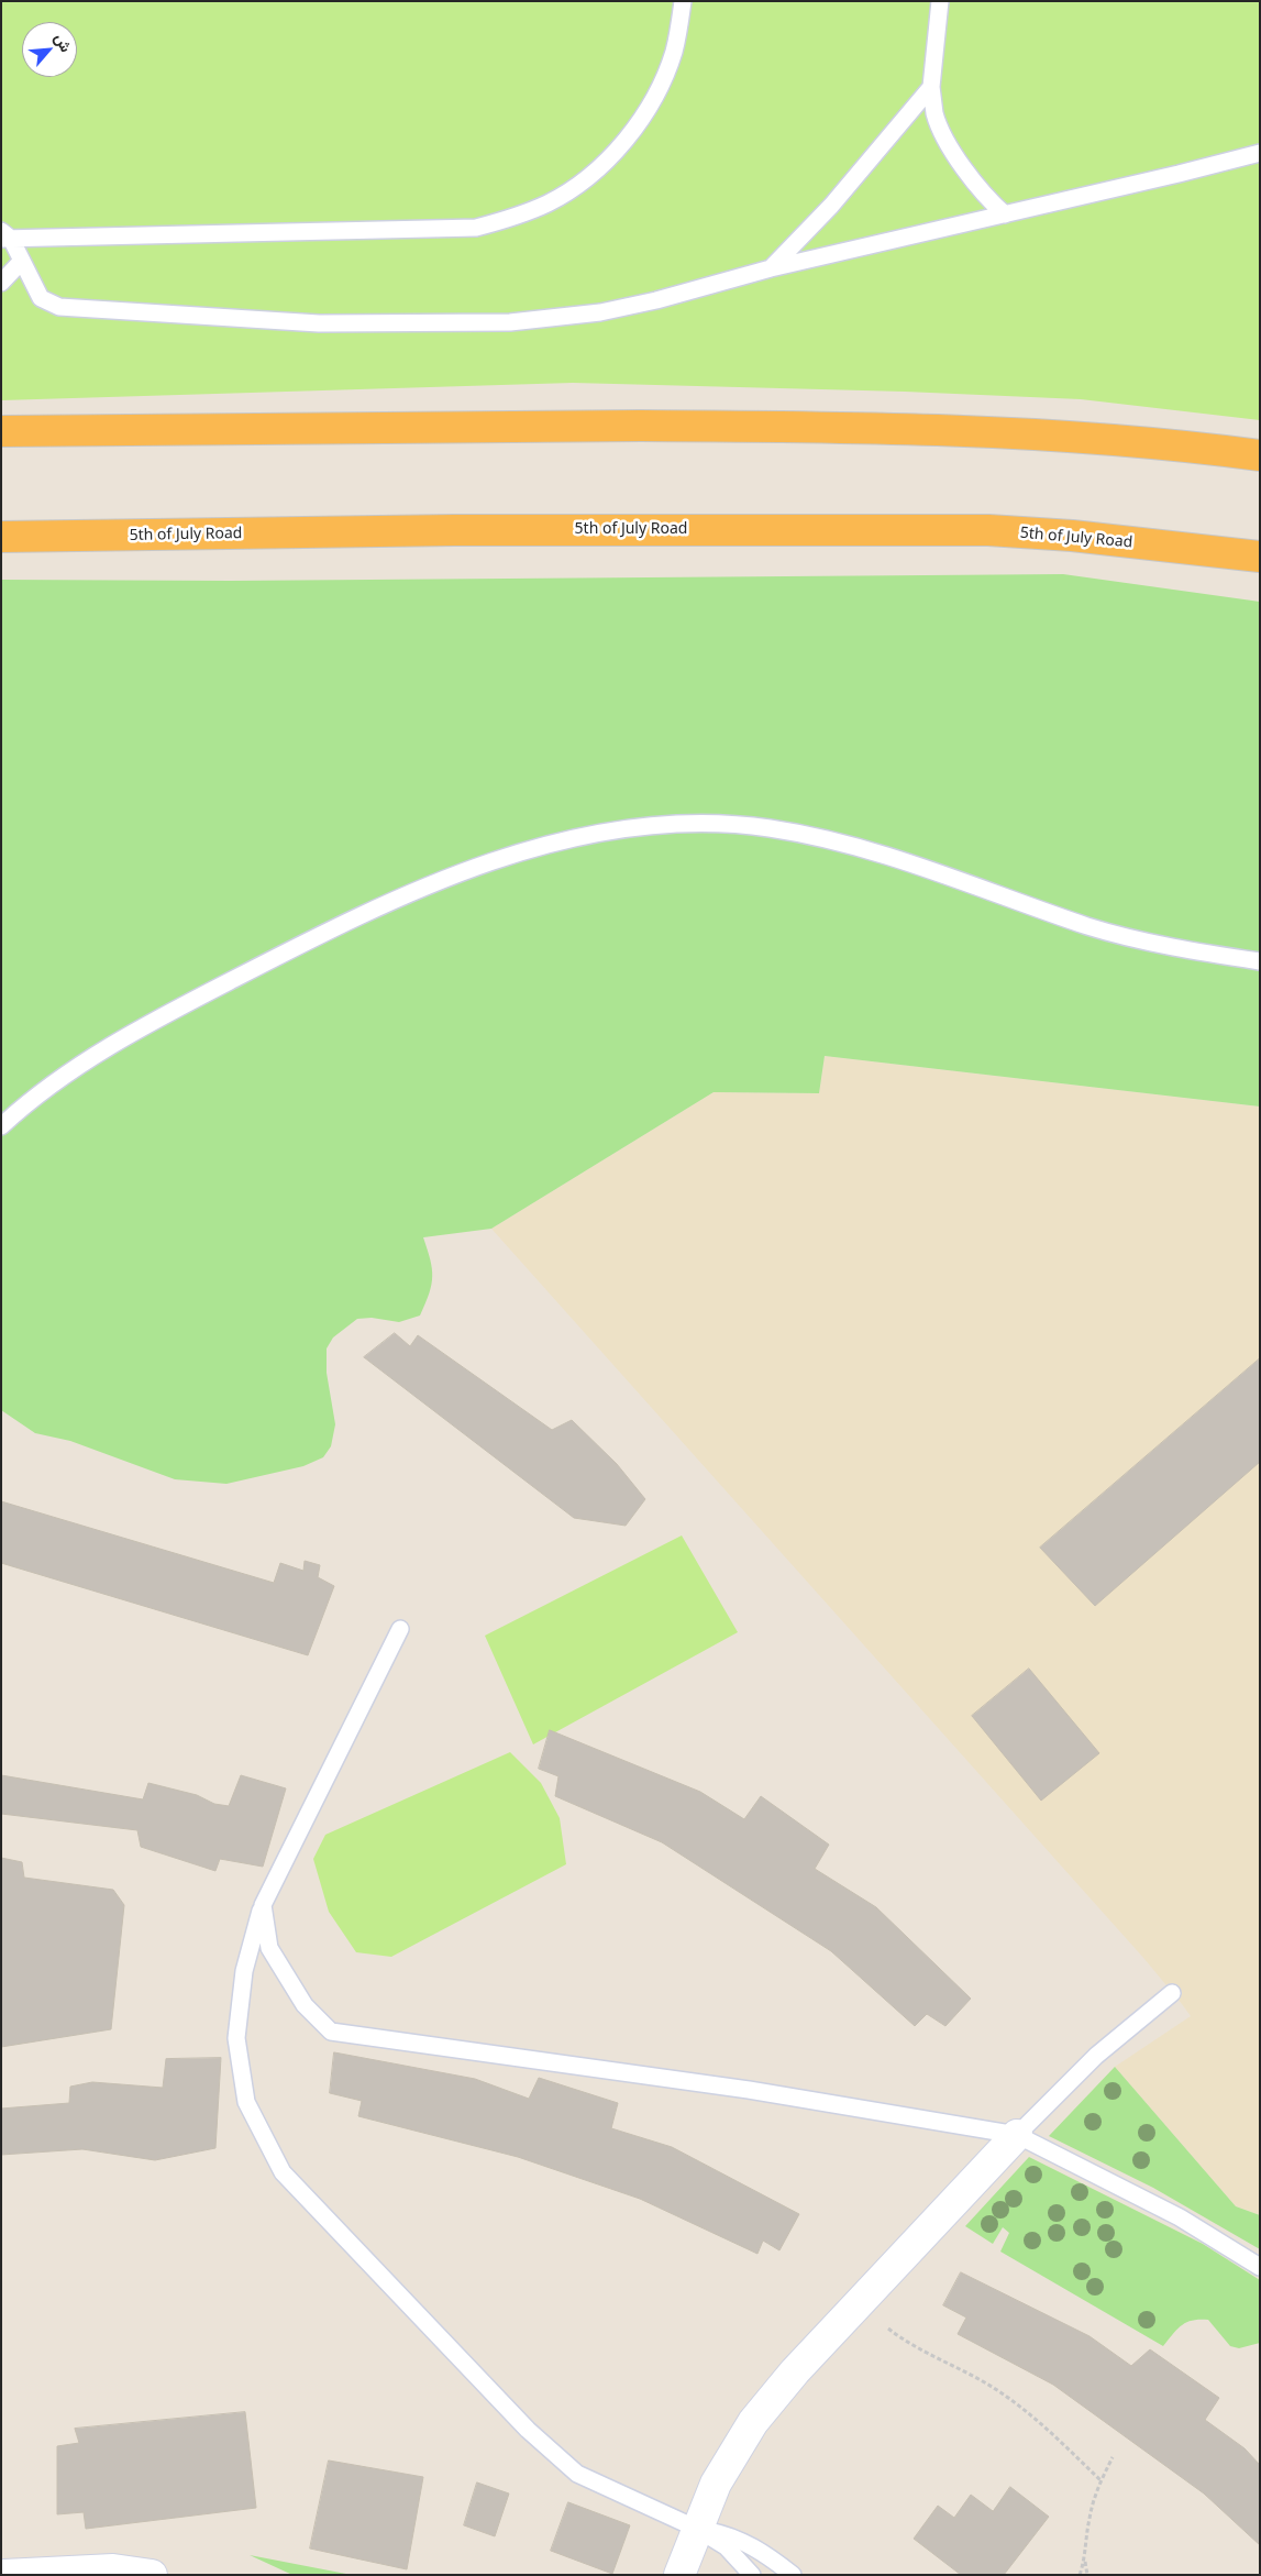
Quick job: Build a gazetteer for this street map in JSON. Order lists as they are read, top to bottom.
{
  "streets": {
    "highway": ["5th of July Road"]
  },
  "north": "top right"
}
